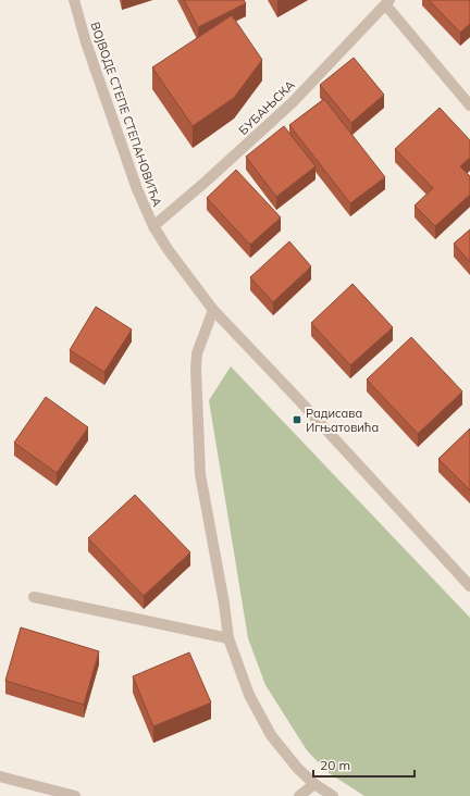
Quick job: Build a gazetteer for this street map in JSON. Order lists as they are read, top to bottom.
{
  "streets": {
    "street": ["БУБАЊСКА", "ВОЈВОДЕ СТЕПЕ СТЕПАНОВИЋА"]
  },
  "crossings": [
    ["БУБАЊСКА", "ВОЈВОДЕ СТЕПЕ СТЕПАНОВИЋА"]
  ],
  "places": {
    "transit": ["Радисава Игњатовића"]
  },
  "scale_bar": "20 m"
}
